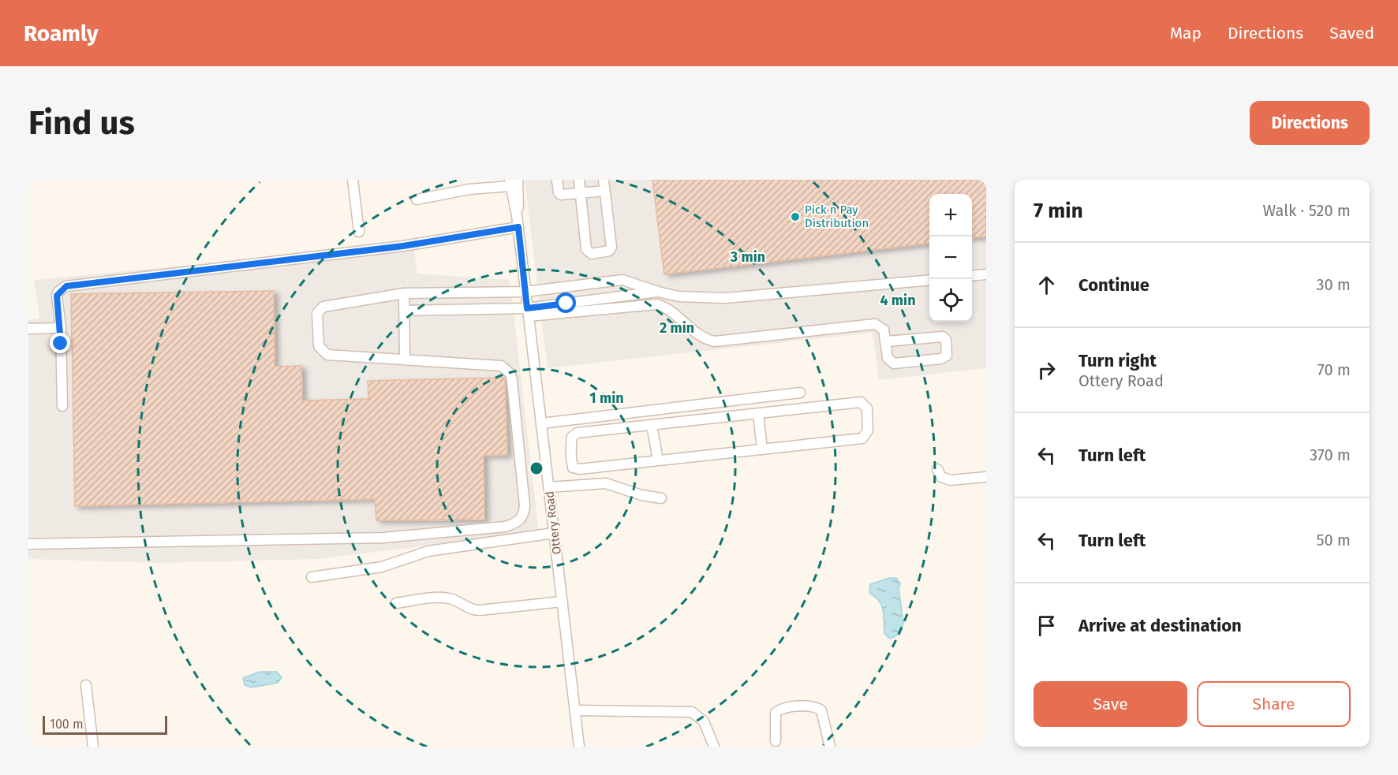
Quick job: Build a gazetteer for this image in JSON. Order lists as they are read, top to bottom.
{
  "streets": {
    "street": ["Ottery Road"]
  },
  "places": ["Pick n Pay Distribution"],
  "scale_bar": "100 m",
  "page": {
    "header": "Roamly",
    "nav": ["Map", "Directions", "Saved"],
    "buttons": [
      "Directions",
      ["Save", "Share"]
    ],
    "title": "Find us",
    "heading": ["7 min", "Walk · 520 m"],
    "map_buttons": ["+", "−"],
    "list": [
      ["Continue", "30 m"],
      ["Turn right", "Ottery Road", "70 m"],
      ["Turn left", "370 m"],
      ["Turn left", "50 m"],
      "Arrive at destination"
    ],
    "scale": "100 m"
  },
  "rings": [
    "3 min",
    "4 min",
    "2 min",
    "1 min"
  ]
}
